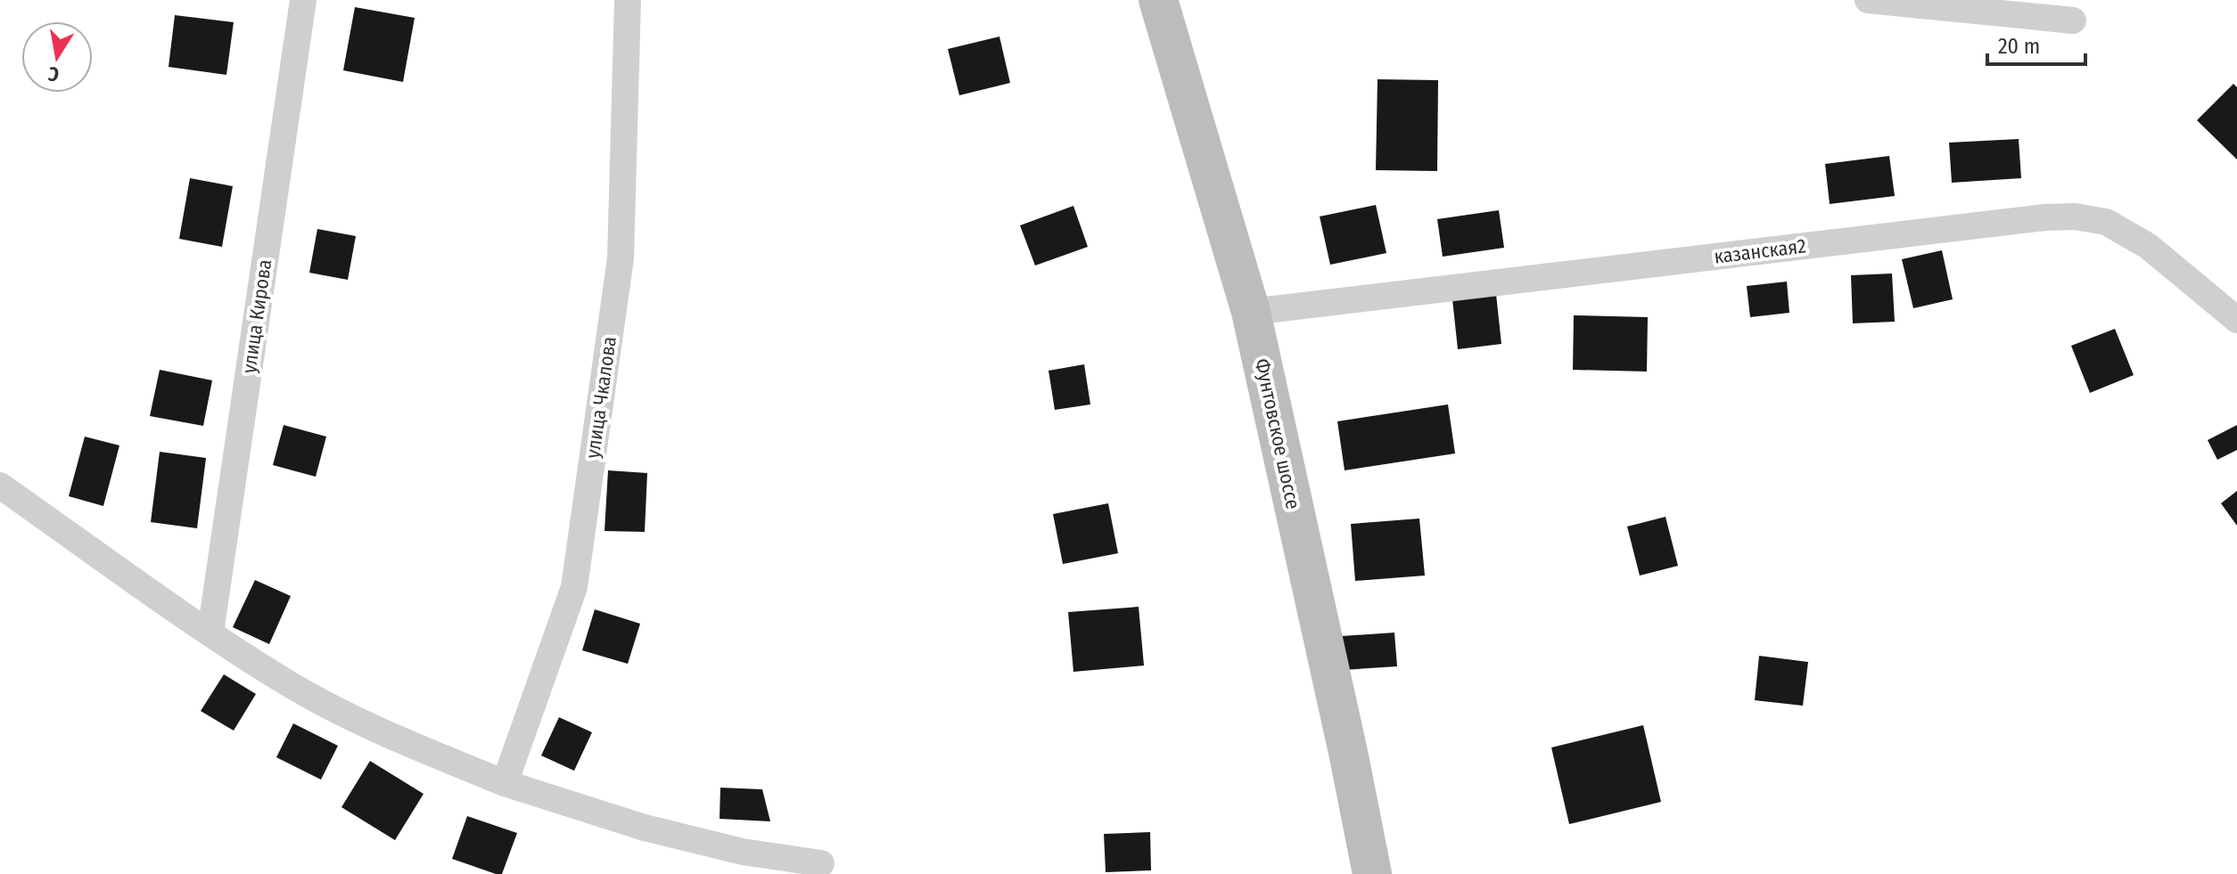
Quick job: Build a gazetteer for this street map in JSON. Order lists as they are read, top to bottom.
{
  "streets": {
    "street": [
      "казанская2",
      "улица Кирова",
      "улица Чкалова",
      "Фунтовское шоссе"
    ]
  },
  "crossings": [
    ["казанская2", "Фунтовское шоссе"]
  ],
  "scale_bar": "20 m",
  "north": "bottom"
}
